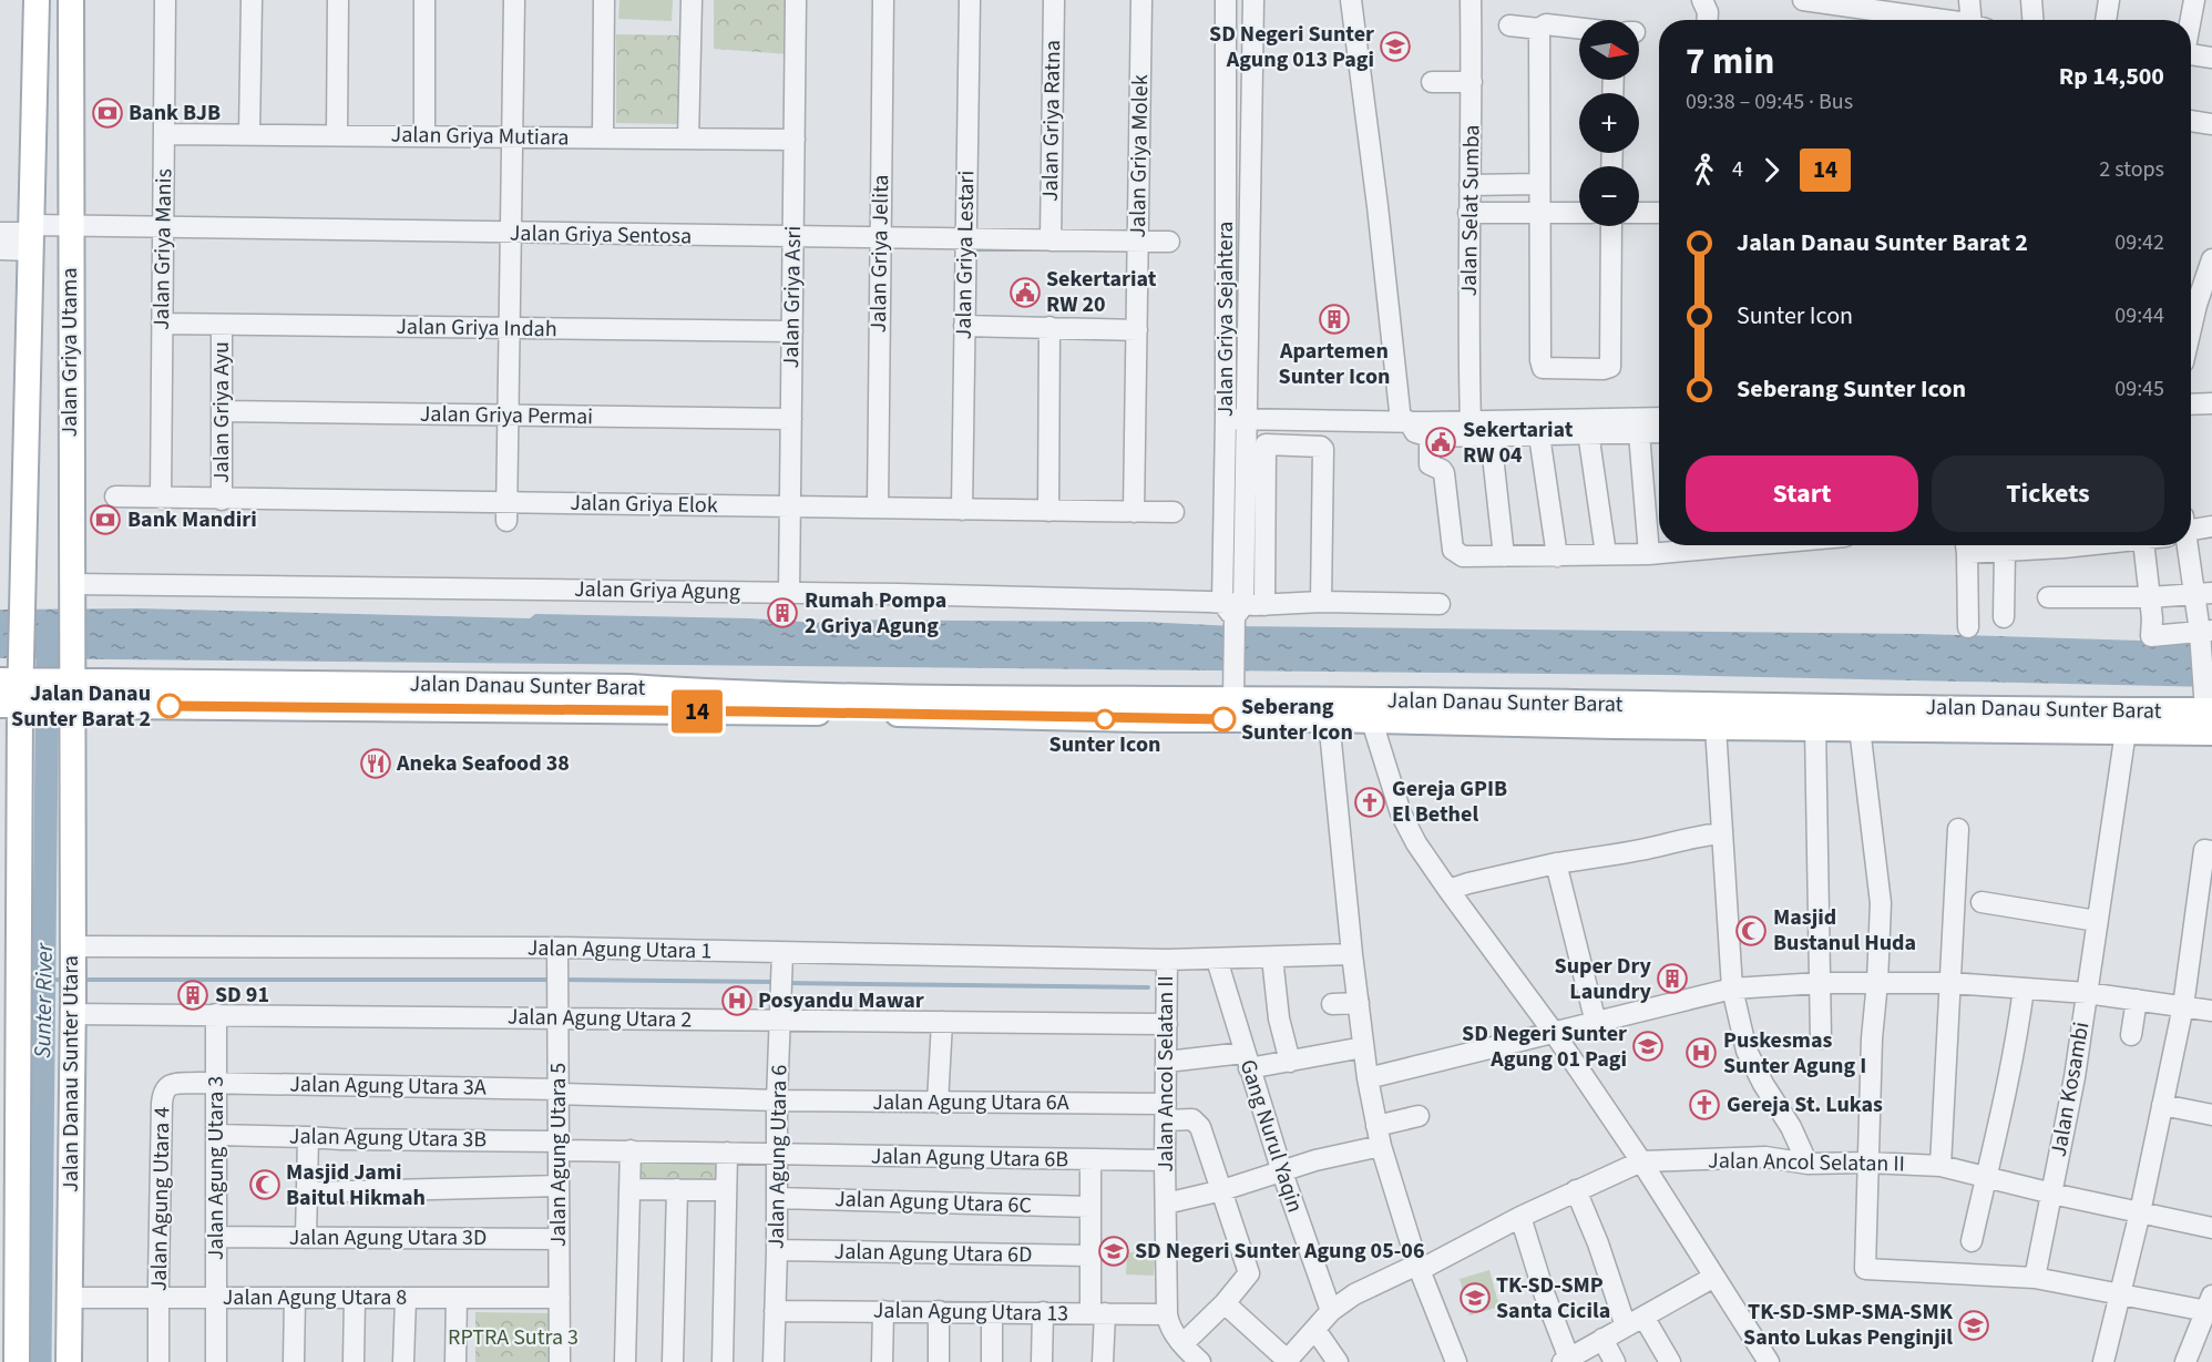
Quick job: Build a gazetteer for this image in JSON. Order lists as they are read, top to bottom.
{
  "streets": {
    "main road": ["Jalan Griya Utama", "Jalan Danau Sunter Barat", "Jalan Danau Sunter Utara"],
    "street": [
      "Jalan Griya Ratna",
      "Jalan Griya Mutiara",
      "Jalan Griya Molek",
      "Jalan Selat Sumba",
      "Jalan Griya Sentosa",
      "Jalan Griya Manis",
      "Jalan Griya Jelita",
      "Jalan Griya Lestari",
      "Jalan Griya Asri",
      "Jalan Griya Sejahtera",
      "Jalan Griya Indah",
      "Jalan Griya Ayu",
      "Jalan Griya Permai",
      "Jalan Griya Elok",
      "Jalan Griya Agung",
      "Jalan Agung Utara 1",
      "Jalan Agung Utara 2",
      "Jalan Ancol Selatan II",
      "Jalan Agung Utara 3A",
      "Jalan Kosambi",
      "Jalan Agung Utara 6A",
      "Gang Nurul Yaqin",
      "Jalan Agung Utara 3B",
      "Jalan Agung Utara 5",
      "Jalan Agung Utara 6",
      "Jalan Agung Utara 6B",
      "Jalan Agung Utara 3",
      "Jalan Agung Utara 4",
      "Jalan Agung Utara 6C",
      "Jalan Agung Utara 3D",
      "Jalan Agung Utara 6D",
      "Jalan Agung Utara 8",
      "Jalan Agung Utara 13"
    ]
  },
  "crossings": [
    ["Jalan Griya Ratna", "Jalan Griya Sentosa"],
    ["Jalan Griya Mutiara", "Jalan Griya Manis"],
    ["Jalan Griya Mutiara", "Jalan Griya Asri"],
    ["Jalan Griya Molek", "Jalan Griya Sentosa"],
    ["Jalan Griya Molek", "Jalan Griya Elok"],
    ["Jalan Griya Sentosa", "Jalan Griya Manis"],
    ["Jalan Griya Sentosa", "Jalan Griya Jelita"],
    ["Jalan Griya Sentosa", "Jalan Griya Lestari"],
    ["Jalan Griya Sentosa", "Jalan Griya Asri"],
    ["Jalan Griya Sentosa", "Jalan Griya Utama"],
    ["Jalan Griya Manis", "Jalan Griya Indah"],
    ["Jalan Griya Manis", "Jalan Griya Elok"],
    ["Jalan Griya Jelita", "Jalan Griya Elok"],
    ["Jalan Griya Lestari", "Jalan Griya Elok"],
    ["Jalan Griya Asri", "Jalan Griya Indah"],
    ["Jalan Griya Asri", "Jalan Griya Permai"],
    ["Jalan Griya Asri", "Jalan Griya Elok"],
    ["Jalan Griya Asri", "Jalan Griya Agung"],
    ["Jalan Griya Sejahtera", "Jalan Griya Agung"],
    ["Jalan Griya Sejahtera", "Jalan Danau Sunter Barat"],
    ["Jalan Griya Indah", "Jalan Griya Ayu"],
    ["Jalan Griya Utama", "Jalan Griya Agung"],
    ["Jalan Griya Utama", "Jalan Danau Sunter Barat"],
    ["Jalan Griya Utama", "Jalan Danau Sunter Utara"],
    ["Jalan Griya Ayu", "Jalan Griya Permai"],
    ["Jalan Griya Ayu", "Jalan Griya Elok"],
    ["Jalan Danau Sunter Barat", "Jalan Danau Sunter Utara"],
    ["Jalan Danau Sunter Barat", "Jalan Kosambi"],
    ["Jalan Agung Utara 1", "Jalan Danau Sunter Utara"],
    ["Jalan Agung Utara 1", "Jalan Ancol Selatan II"],
    ["Jalan Agung Utara 1", "Jalan Agung Utara 5"],
    ["Jalan Agung Utara 1", "Jalan Agung Utara 6"],
    ["Jalan Agung Utara 2", "Jalan Danau Sunter Utara"],
    ["Jalan Agung Utara 2", "Jalan Ancol Selatan II"],
    ["Jalan Agung Utara 2", "Jalan Agung Utara 5"],
    ["Jalan Agung Utara 2", "Jalan Agung Utara 6"],
    ["Jalan Agung Utara 2", "Jalan Agung Utara 3"],
    ["Jalan Danau Sunter Utara", "Jalan Agung Utara 8"],
    ["Jalan Ancol Selatan II", "Jalan Kosambi"],
    ["Jalan Ancol Selatan II", "Jalan Agung Utara 6A"],
    ["Jalan Ancol Selatan II", "Gang Nurul Yaqin"],
    ["Jalan Ancol Selatan II", "Jalan Agung Utara 6B"],
    ["Jalan Ancol Selatan II", "Jalan Agung Utara 13"],
    ["Jalan Agung Utara 3A", "Jalan Agung Utara 6A"],
    ["Jalan Agung Utara 3A", "Jalan Agung Utara 5"],
    ["Jalan Agung Utara 3A", "Jalan Agung Utara 6"],
    ["Jalan Agung Utara 3A", "Jalan Agung Utara 3"],
    ["Jalan Agung Utara 3A", "Jalan Agung Utara 4"],
    ["Jalan Agung Utara 6A", "Jalan Agung Utara 6"],
    ["Jalan Agung Utara 3B", "Jalan Agung Utara 5"],
    ["Jalan Agung Utara 3B", "Jalan Agung Utara 6B"],
    ["Jalan Agung Utara 3B", "Jalan Agung Utara 3"],
    ["Jalan Agung Utara 5", "Jalan Agung Utara 3D"],
    ["Jalan Agung Utara 5", "Jalan Agung Utara 8"],
    ["Jalan Agung Utara 6", "Jalan Agung Utara 6B"],
    ["Jalan Agung Utara 6", "Jalan Agung Utara 6C"],
    ["Jalan Agung Utara 6", "Jalan Agung Utara 6D"],
    ["Jalan Agung Utara 6", "Jalan Agung Utara 13"],
    ["Jalan Agung Utara 3", "Jalan Agung Utara 4"],
    ["Jalan Agung Utara 3", "Jalan Agung Utara 3D"],
    ["Jalan Agung Utara 3", "Jalan Agung Utara 8"],
    ["Jalan Agung Utara 4", "Jalan Agung Utara 8"]
  ],
  "water": ["Sunter River"],
  "parks": ["RPTRA Sutra 3"],
  "places": {
    "school or university": [
      "SD Negeri Sunter Agung 013 Pagi",
      "SD Negeri Sunter Agung 01 Pagi",
      "SD Negeri Sunter Agung 05-06",
      "TK-SD-SMP Santa Cicila",
      "TK-SD-SMP-SMA-SMK Santo Lukas Penginjil"
    ],
    "bank": ["Bank BJB", "Bank Mandiri"],
    "public building": ["Sekertariat RW 20", "Sekertariat RW 04"],
    "building": [
      "Apartemen Sunter Icon",
      "Rumah Pompa 2 Griya Agung",
      "Super Dry Laundry",
      "SD 91"
    ],
    "other": ["Jalan Danau Sunter Barat 2", "Sunter Icon", "Seberang Sunter Icon"],
    "restaurant": ["Aneka Seafood 38"],
    "church": ["Gereja GPIB El Bethel", "Gereja St. Lukas"],
    "mosque": ["Masjid Bustanul Huda", "Masjid Jami Baitul Hikmah"],
    "hospital": ["Posyandu Mawar", "Puskesmas Sunter Agung I"]
  },
  "lines": ["bus line 14"],
  "north": "right",
  "page": {
    "on_map": "14",
    "map_buttons": ["+", "−"],
    "heading": ["7 min", "09:38 – 09:45 · Bus", "Rp 14,500"],
    "legs": ["4", "14", "2 stops"],
    "list": [
      {
        "name": "Jalan Danau Sunter Barat 2",
        "value": "09:42"
      },
      {
        "name": "Sunter Icon",
        "value": "09:44"
      },
      {
        "name": "Seberang Sunter Icon",
        "value": "09:45"
      }
    ],
    "buttons": ["Start", "Tickets"]
  }
}
